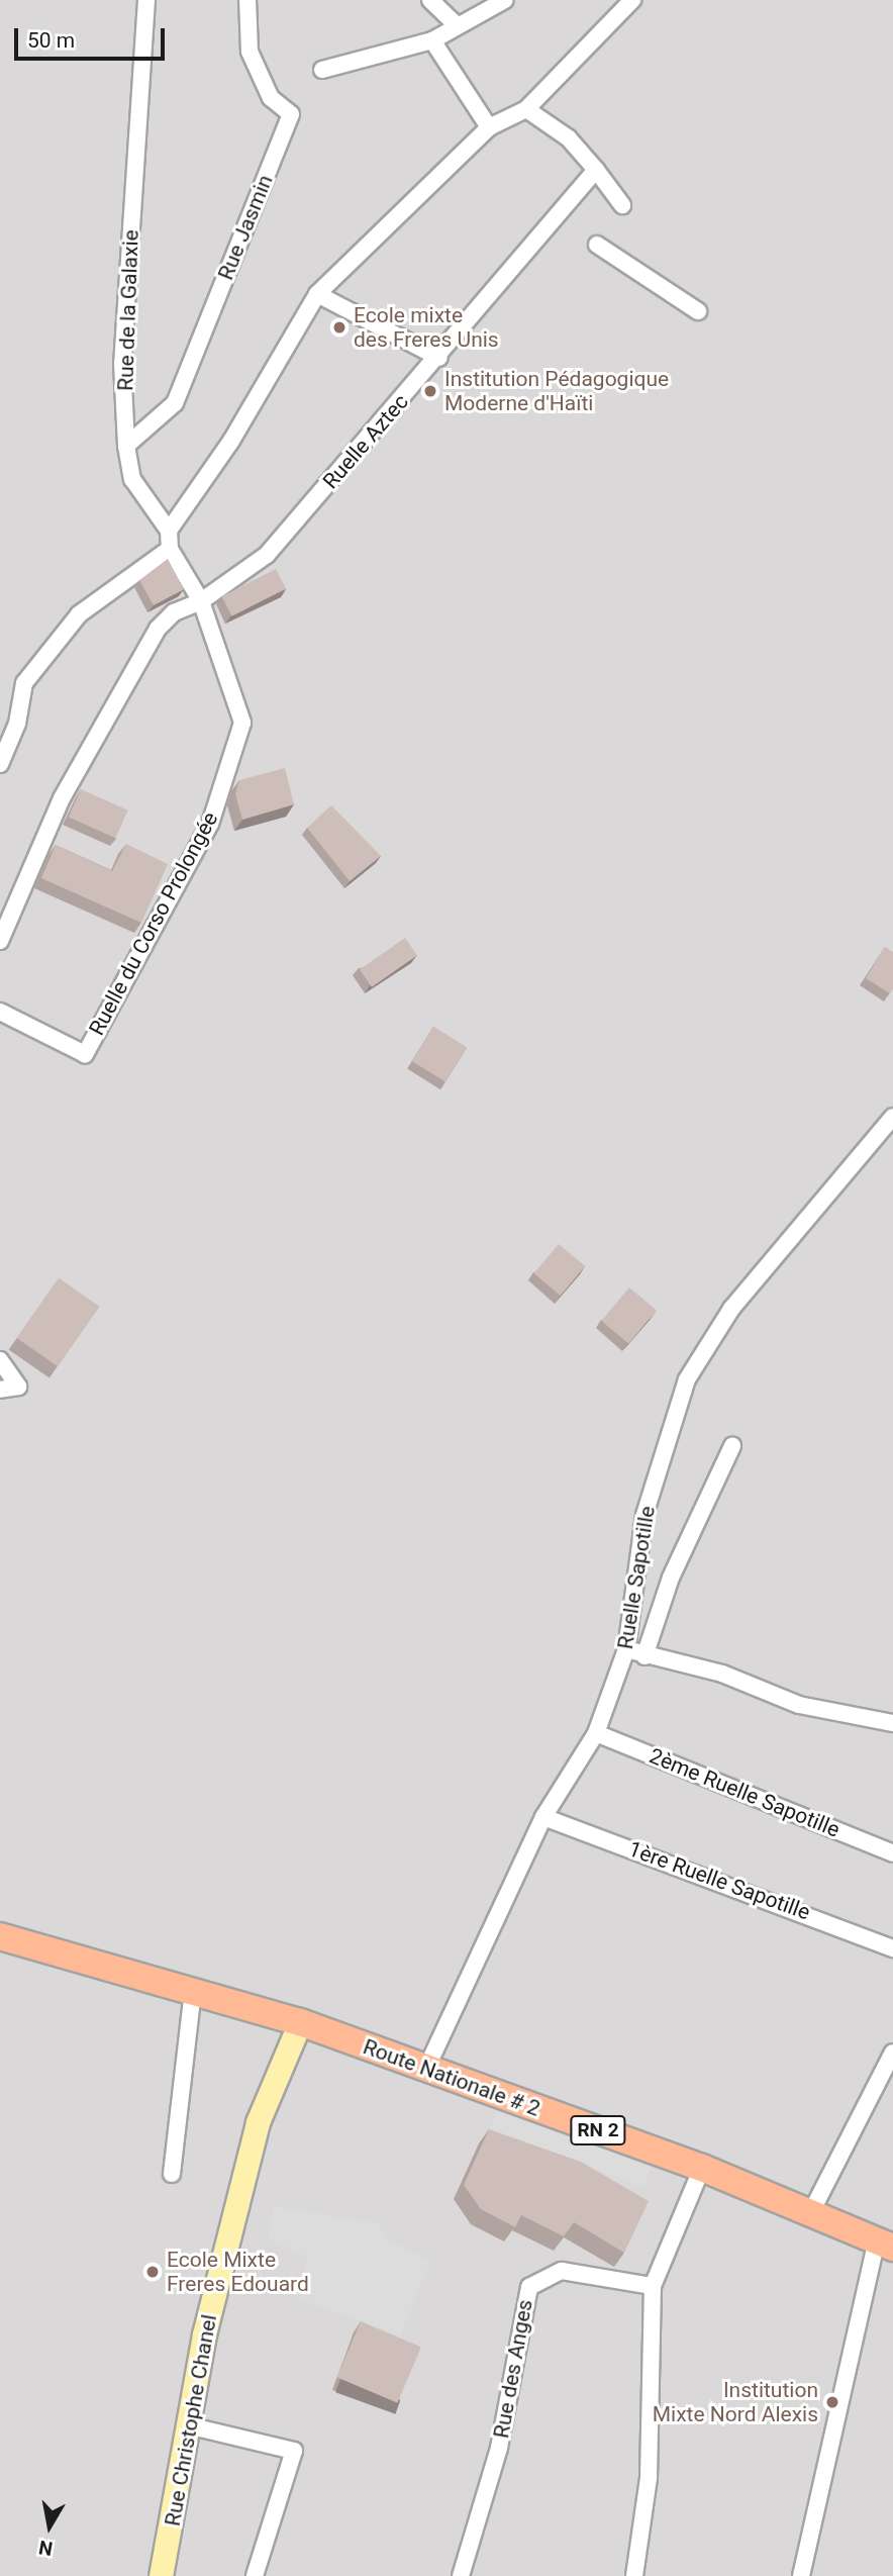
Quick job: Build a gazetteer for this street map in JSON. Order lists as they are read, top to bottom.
{
  "streets": {
    "main road": ["Route Nationale # 2", "RN 2"],
    "street": [
      "Rue Jasmin",
      "Rue de la Galaxie",
      "Ruelle Aztec",
      "Ruelle du Corso Prolongée",
      "Ruelle Sapotille",
      "2ème Ruelle Sapotille",
      "1ère Ruelle Sapotille",
      "Rue des Anges",
      "Rue Christophe Chanel"
    ]
  },
  "crossings": [
    ["Rue Jasmin", "Rue de la Galaxie"],
    ["Ruelle Aztec", "Ruelle du Corso Prolongée"],
    ["Ruelle Sapotille", "2ème Ruelle Sapotille"],
    ["Ruelle Sapotille", "1ère Ruelle Sapotille"],
    ["Ruelle Sapotille", "Route Nationale # 2"],
    ["Route Nationale # 2", "Rue Christophe Chanel"]
  ],
  "places": [
    "Ecole mixte des Freres Unis",
    "Institution Pédagogique Moderne d'Haïti",
    "Ecole Mixte Freres Edouard",
    "Institution Mixte Nord Alexis"
  ],
  "scale_bar": "50 m",
  "north": "bottom"
}
